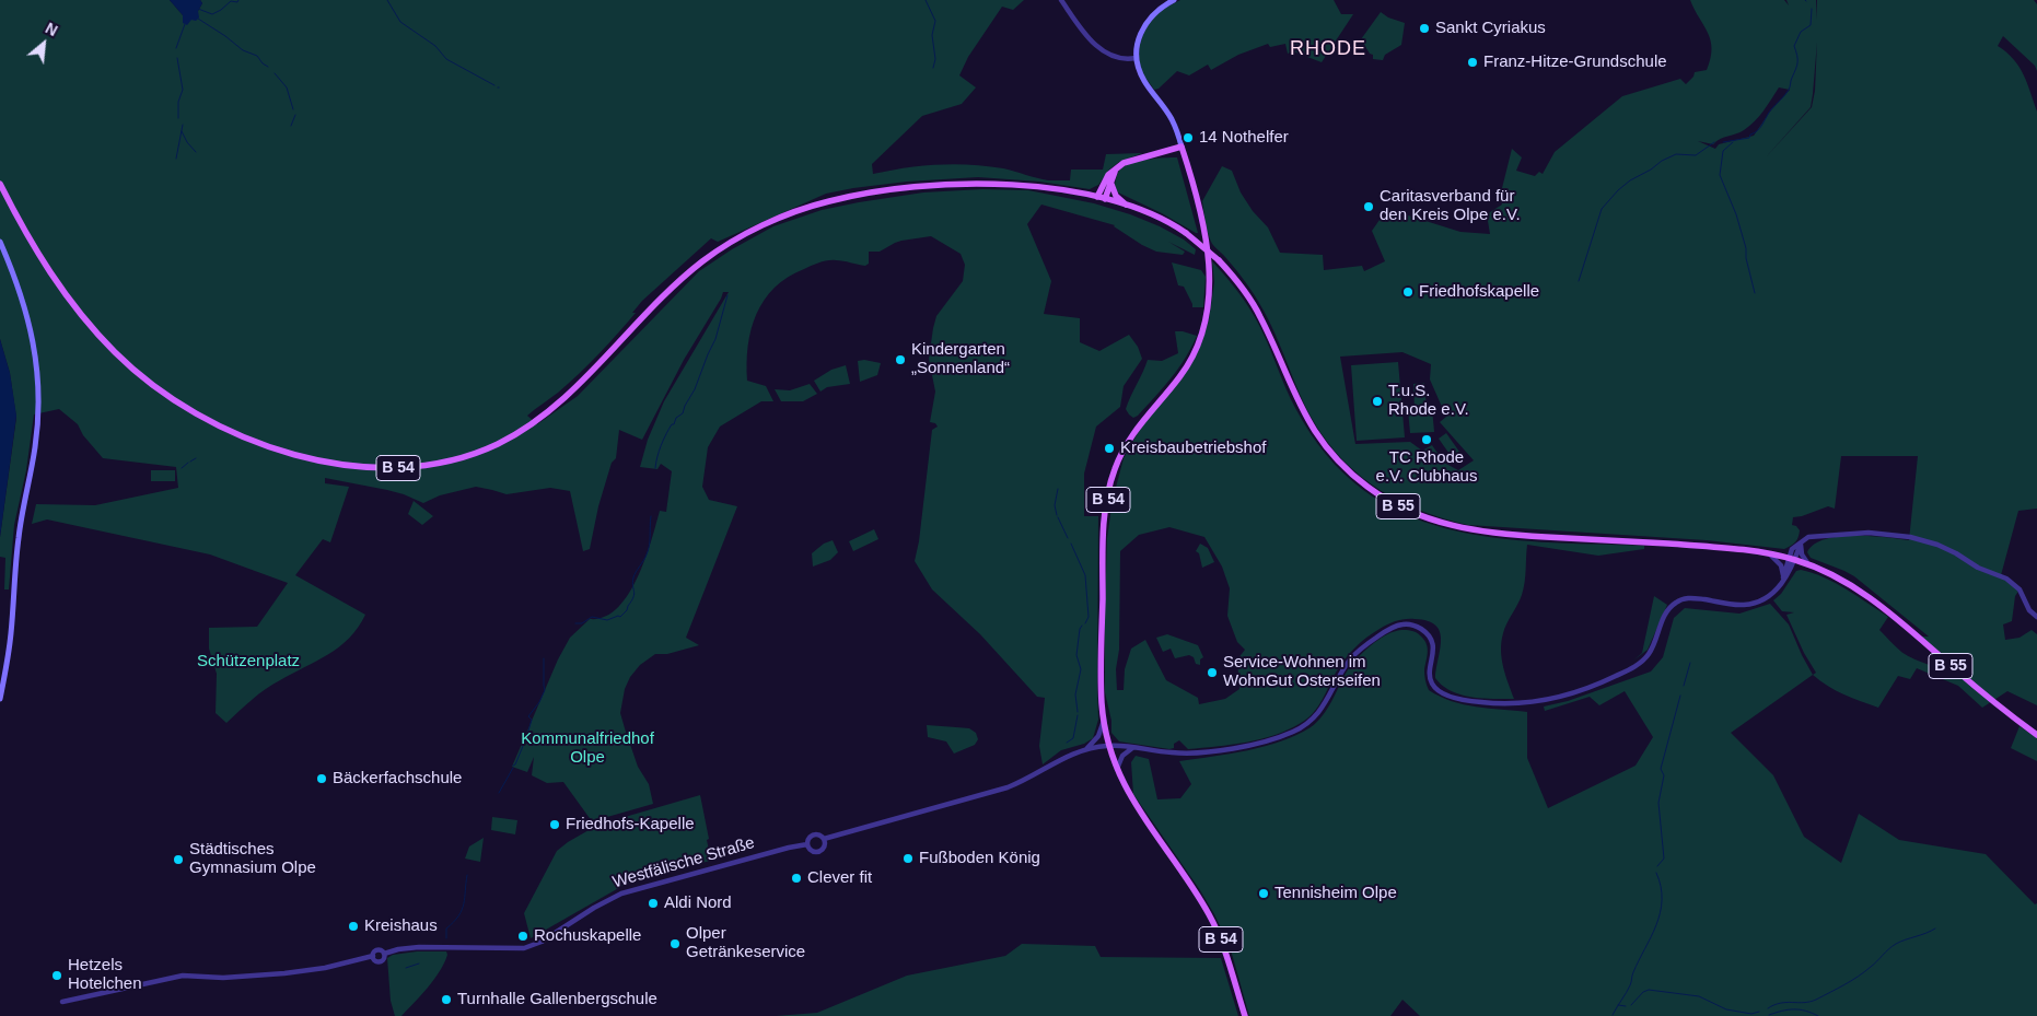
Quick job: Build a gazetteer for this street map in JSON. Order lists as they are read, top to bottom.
{
  "streets": {
    "main road": ["B 54", "B 55"],
    "street": ["Westfälische Straße"]
  },
  "crossings": [
    ["B 54", "B 55"]
  ],
  "districts": ["RHODE"],
  "parks": ["Schützenplatz", "Kommunalfriedhof Olpe"],
  "places": [
    "Sankt Cyriakus",
    "Franz-Hitze-Grundschule",
    "14 Nothelfer",
    "Caritasverband für den Kreis Olpe e.V.",
    "Friedhofskapelle",
    "Kindergarten „Sonnenland“",
    "T.u.S. Rhode e.V.",
    "TC Rhode e.V. Clubhaus",
    "Kreisbaubetriebshof",
    "Service-Wohnen im WohnGut Osterseifen",
    "Bäckerfachschule",
    "Friedhofs-Kapelle",
    "Fußboden König",
    "Städtisches Gymnasium Olpe",
    "Clever fit",
    "Tennisheim Olpe",
    "Aldi Nord",
    "Kreishaus",
    "Rochuskapelle",
    "Olper Getränkeservice",
    "Hetzels Hotelchen",
    "Turnhalle Gallenbergschule"
  ],
  "north": "top right"
}
